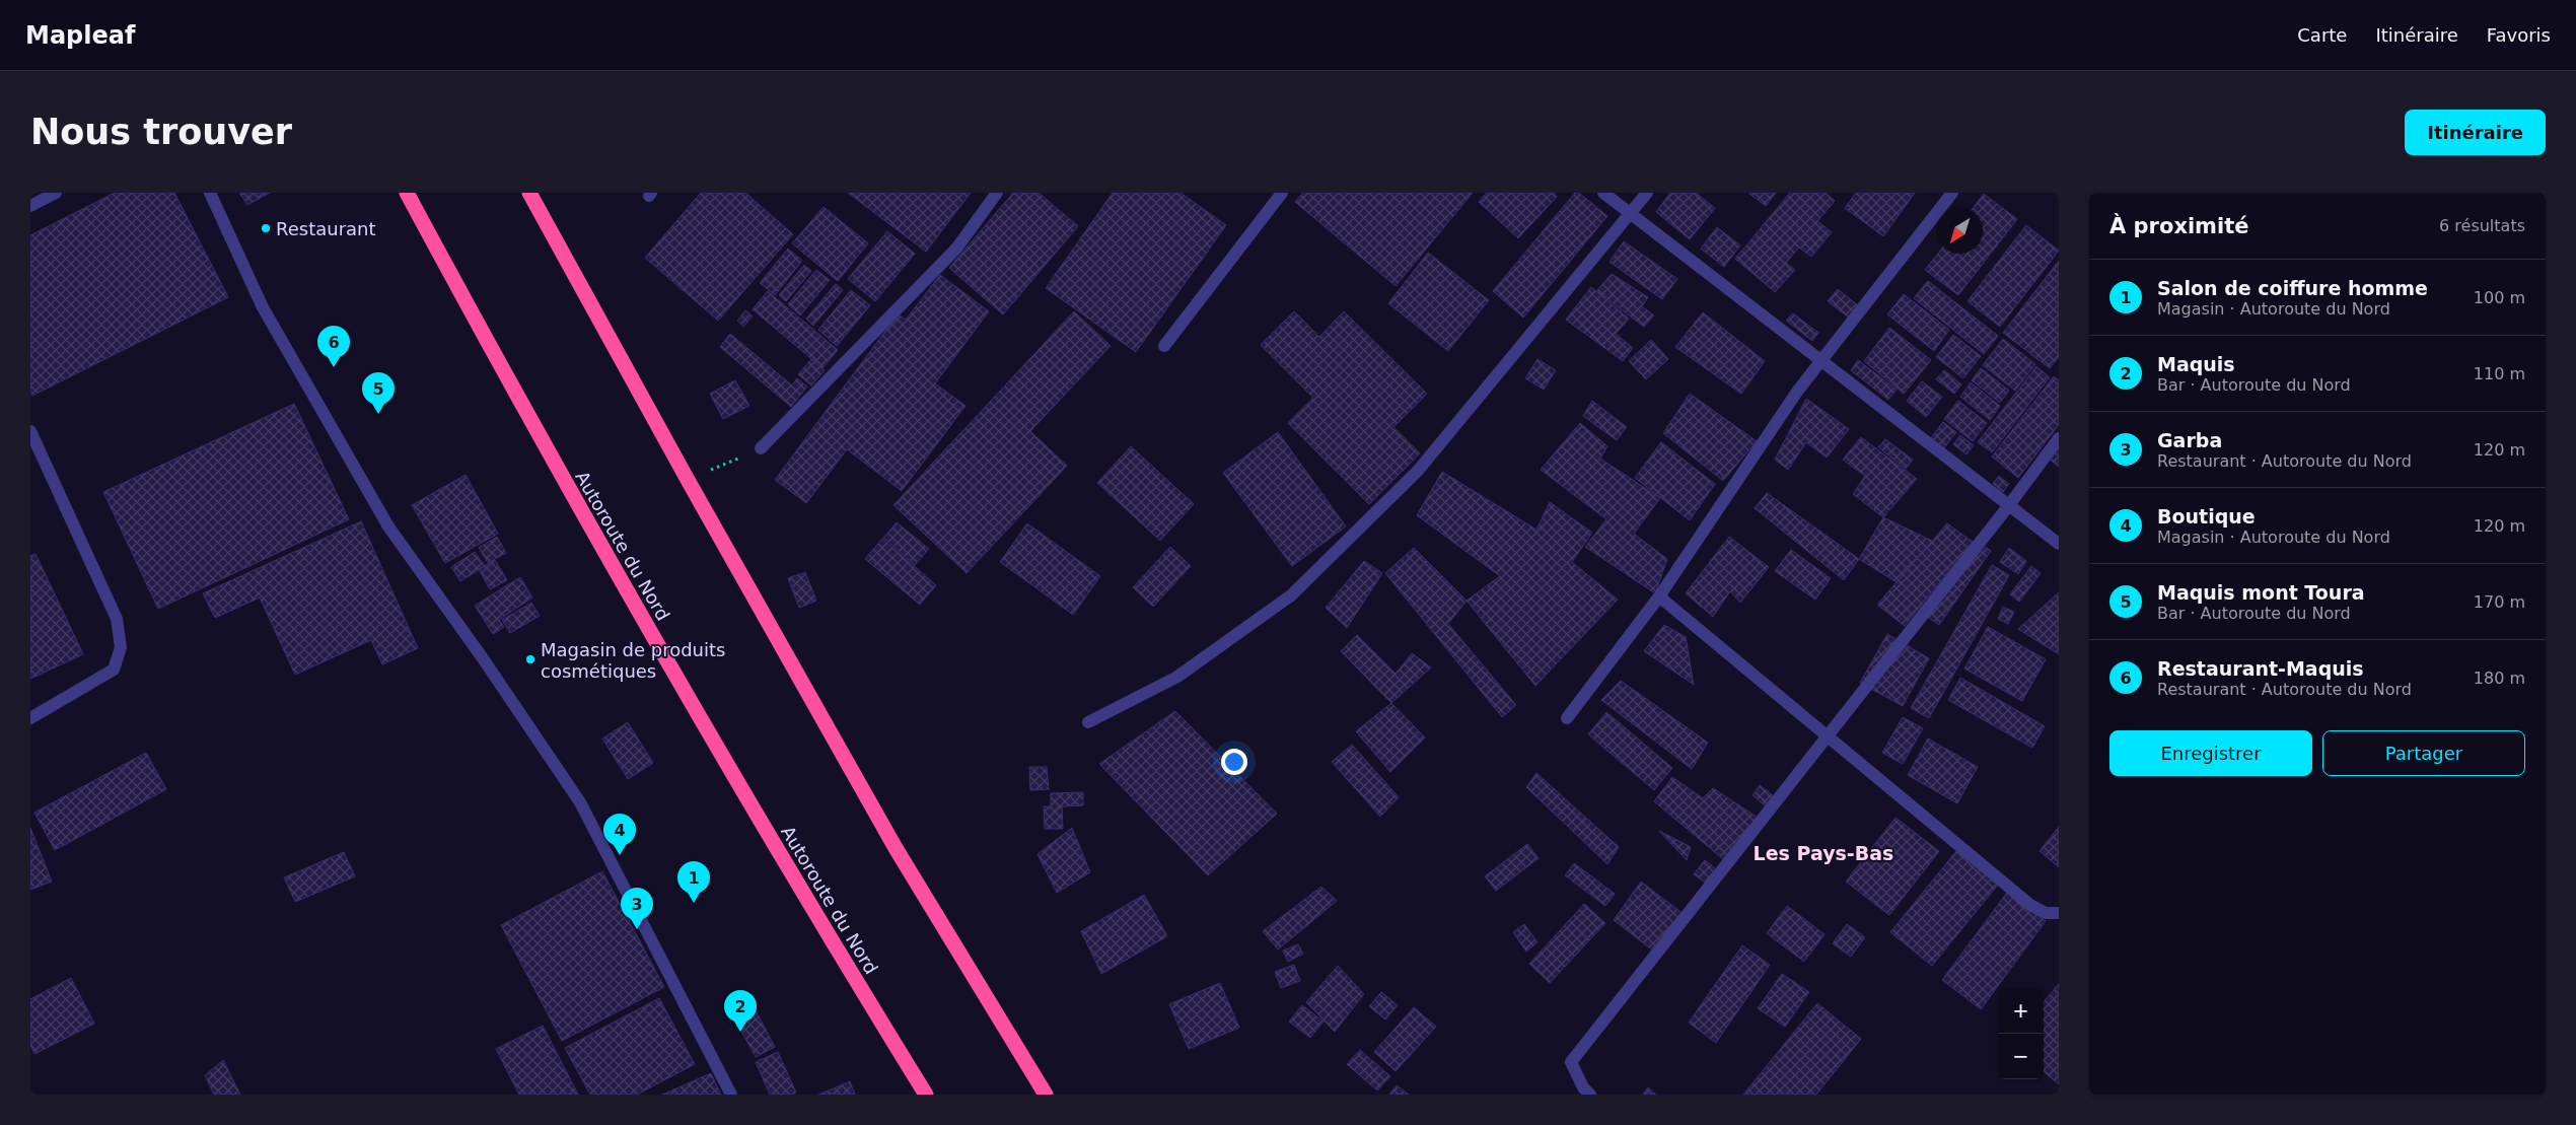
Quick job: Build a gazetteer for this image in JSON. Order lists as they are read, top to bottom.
{
  "streets": {
    "highway": ["Autoroute du Nord"]
  },
  "districts": ["Les Pays-Bas"],
  "places": ["Restaurant", "Magasin de produits cosmétiques"],
  "north": "bottom left",
  "page": {
    "header": "Mapleaf",
    "nav": ["Carte", "Itinéraire", "Favoris"],
    "buttons": [
      "Itinéraire",
      ["Enregistrer", "Partager"]
    ],
    "title": "Nous trouver",
    "heading": ["À proximité", "6 résultats"],
    "list": [
      {
        "mark": "1",
        "name": "Salon de coiffure homme",
        "note": "Magasin · Autoroute du Nord",
        "value": "100 m"
      },
      {
        "mark": "2",
        "name": "Maquis",
        "note": "Bar · Autoroute du Nord",
        "value": "110 m"
      },
      {
        "mark": "3",
        "name": "Garba",
        "note": "Restaurant · Autoroute du Nord",
        "value": "120 m"
      },
      {
        "mark": "4",
        "name": "Boutique",
        "note": "Magasin · Autoroute du Nord",
        "value": "120 m"
      },
      {
        "mark": "5",
        "name": "Maquis mont Toura",
        "note": "Bar · Autoroute du Nord",
        "value": "170 m"
      },
      {
        "mark": "6",
        "name": "Restaurant-Maquis",
        "note": "Restaurant · Autoroute du Nord",
        "value": "180 m"
      }
    ],
    "pins": [
      "6",
      "5",
      "4",
      "1",
      "3",
      "2"
    ],
    "map_buttons": ["+", "−"]
  }
}
